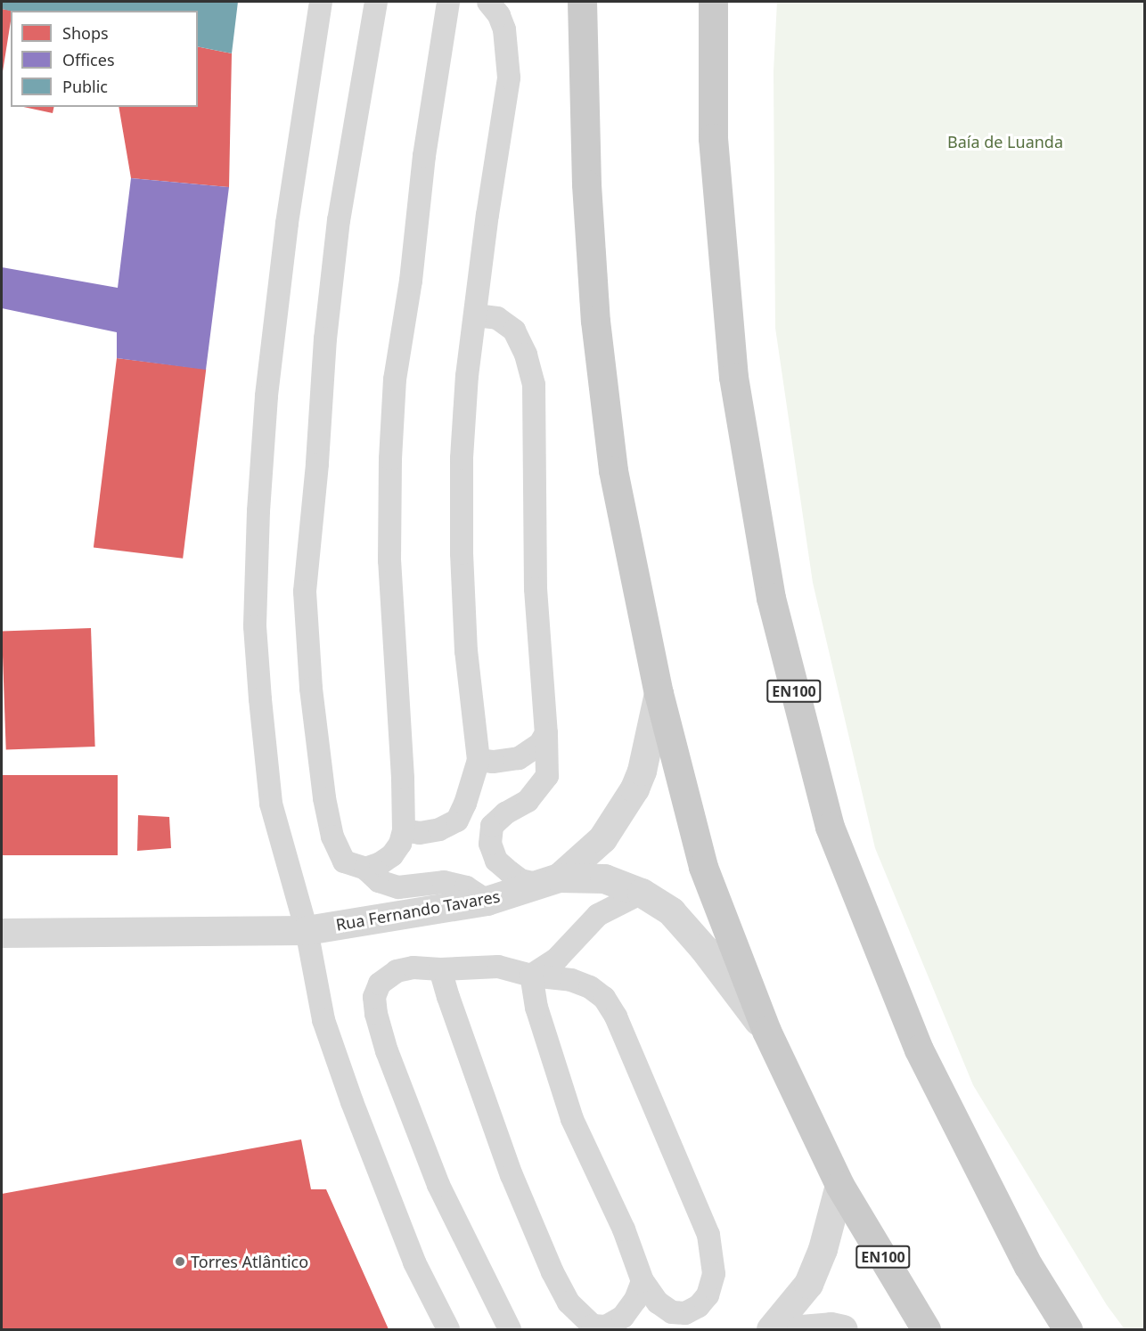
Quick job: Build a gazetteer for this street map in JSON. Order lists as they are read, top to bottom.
{
  "streets": {
    "main road": ["EN100"],
    "street": ["Rua Fernando Tavares"]
  },
  "crossings": [
    ["EN100", "Rua Fernando Tavares"]
  ],
  "parks": ["Baía de Luanda"],
  "places": ["Torres Atlântico"],
  "legend": ["Shops", "Offices", "Public"]
}
